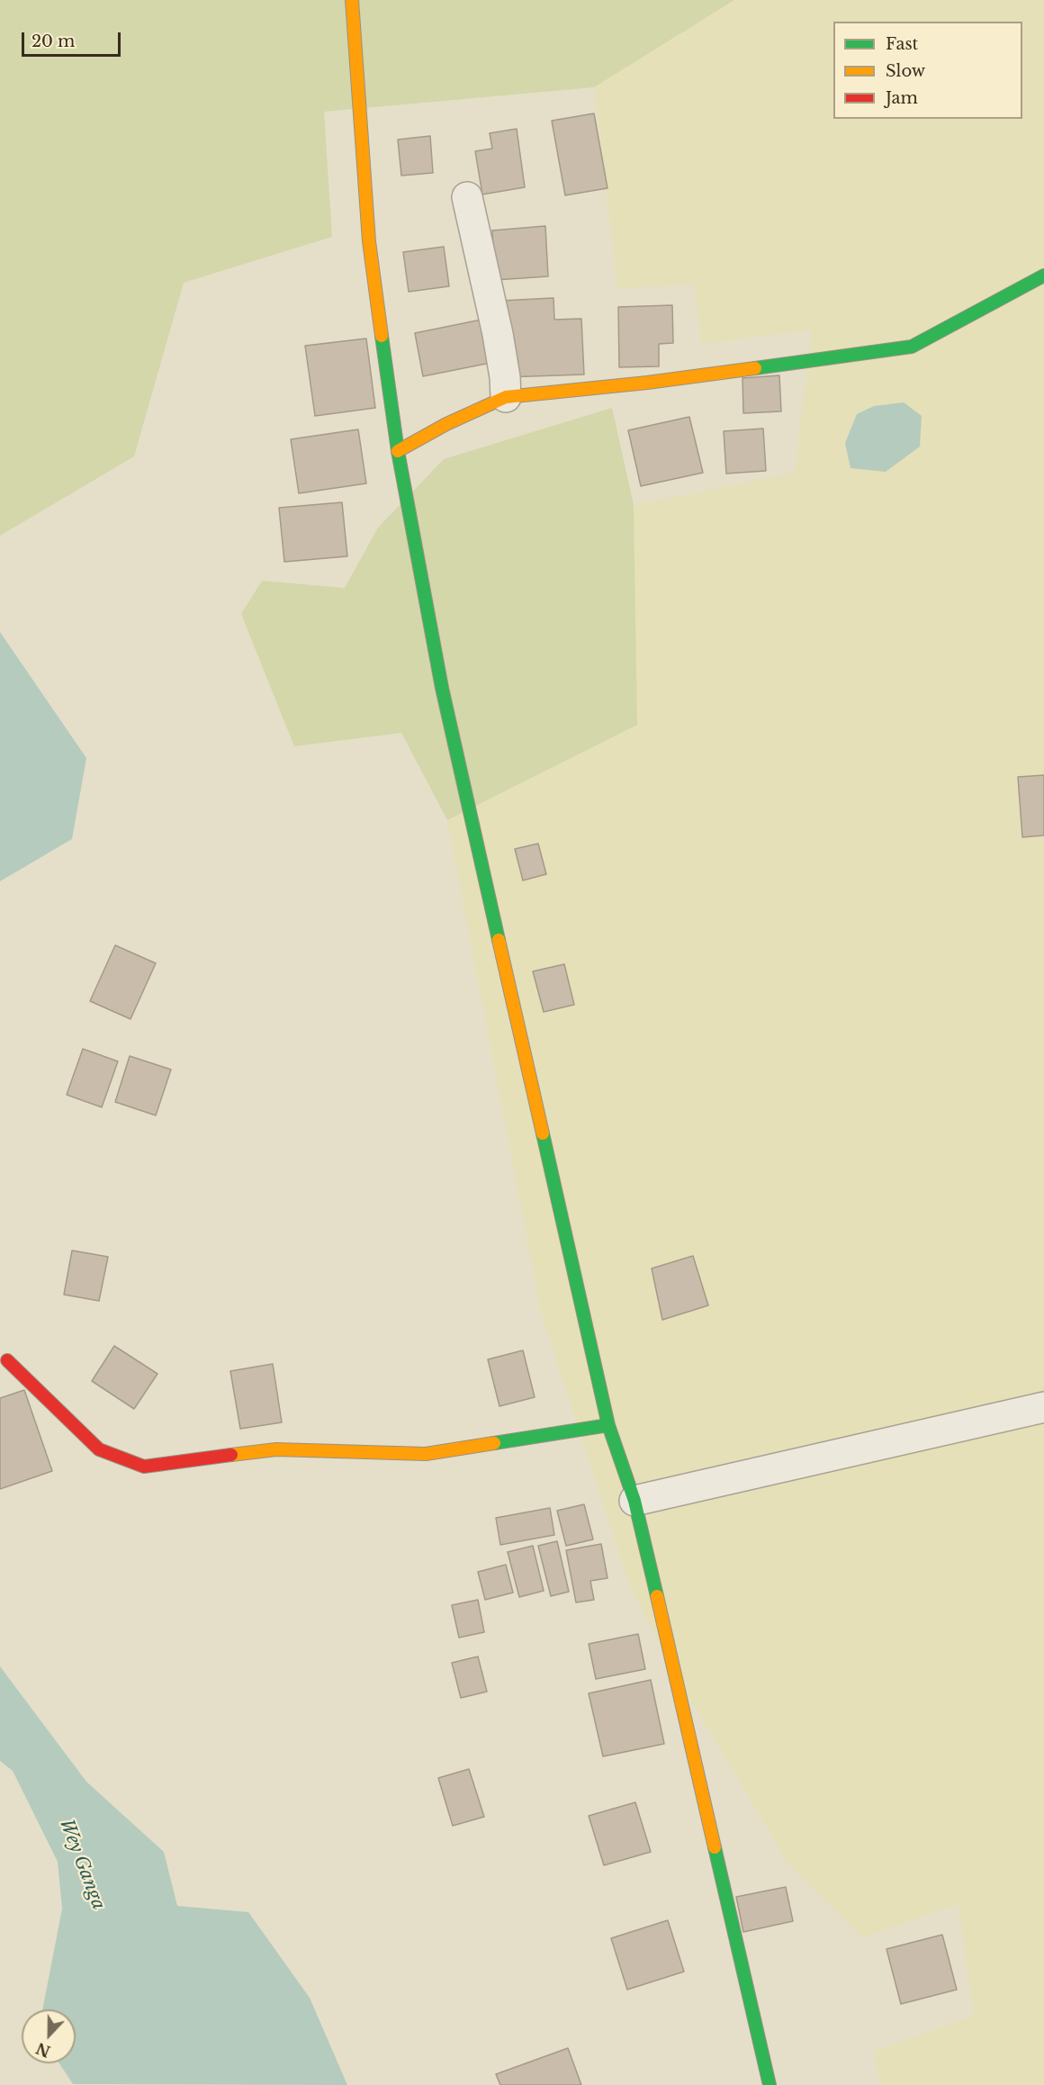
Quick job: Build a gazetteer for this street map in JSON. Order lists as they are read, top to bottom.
{
  "water": ["Wey Ganga"],
  "legend": ["Fast", "Slow", "Jam"],
  "scale_bar": "20 m",
  "north": "bottom"
}
